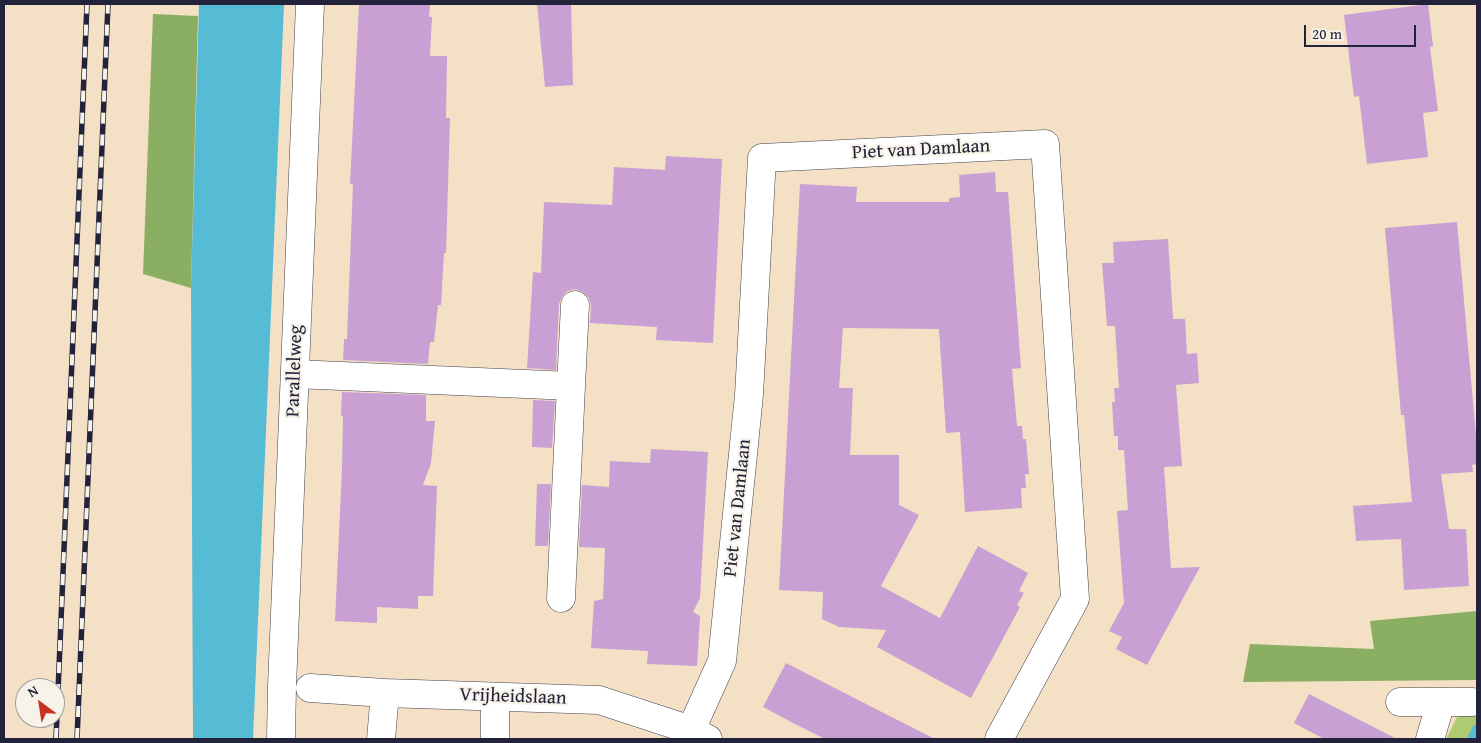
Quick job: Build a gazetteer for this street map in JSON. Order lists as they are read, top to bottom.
{
  "streets": {
    "street": ["Piet van Damlaan", "Parallelweg", "Vrijheidslaan"]
  },
  "crossings": [
    ["Piet van Damlaan", "Vrijheidslaan"]
  ],
  "scale_bar": "20 m",
  "north": "top left"
}
